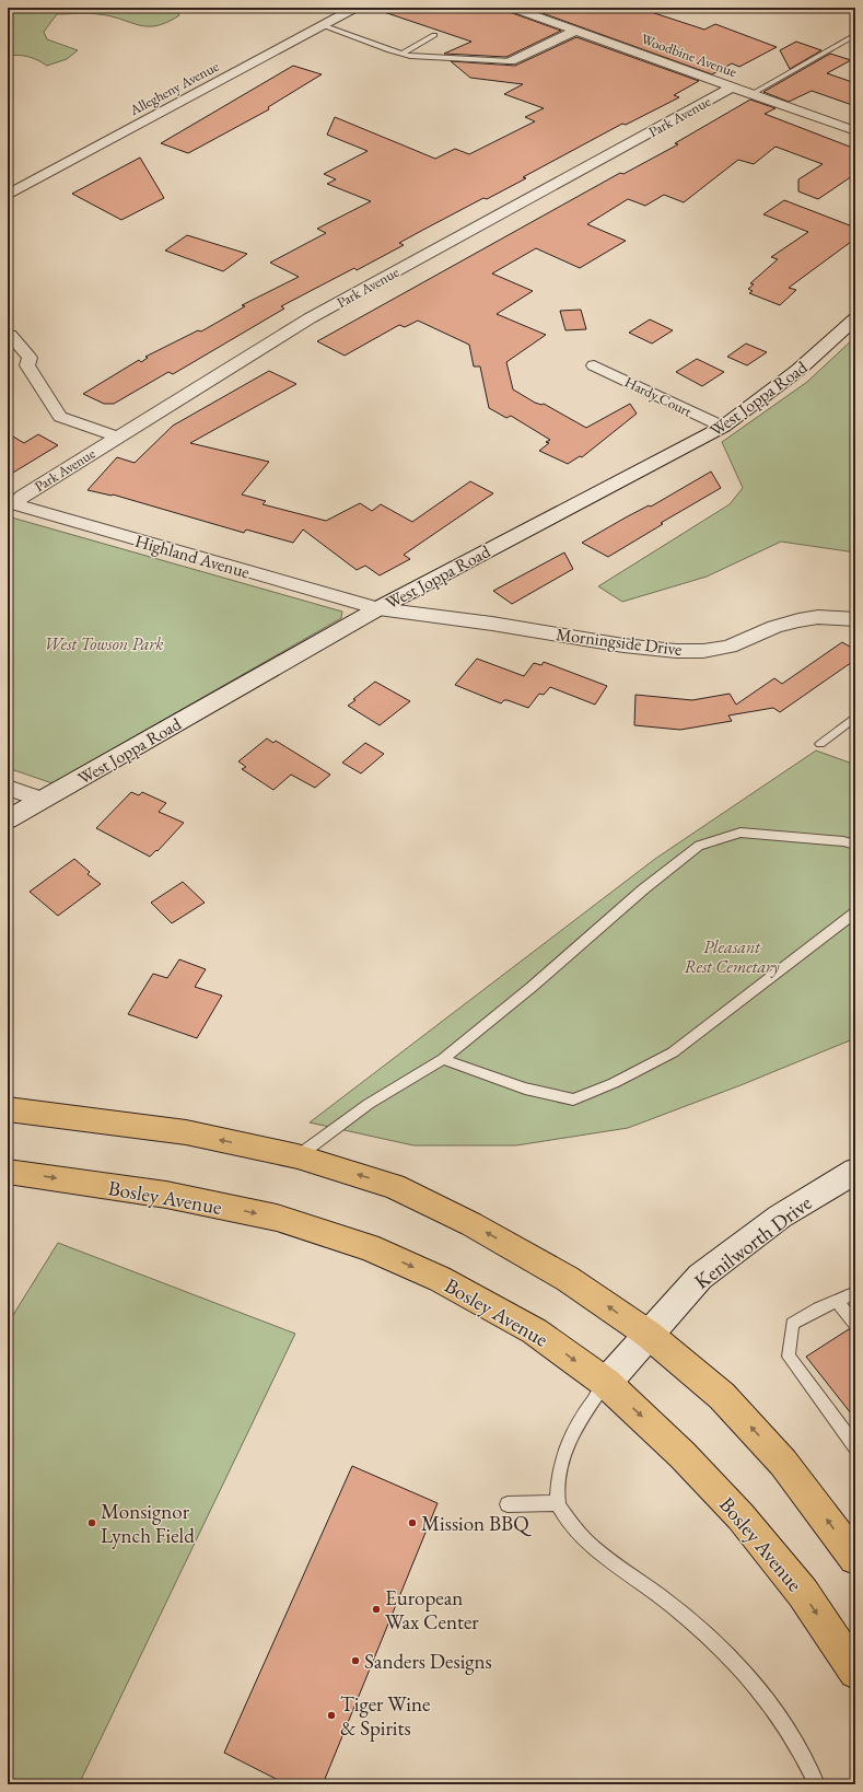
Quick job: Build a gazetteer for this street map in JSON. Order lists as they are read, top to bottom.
{
  "streets": {
    "main road": ["Bosley Avenue"],
    "street": [
      "Woodbine Avenue",
      "Allegheny Avenue",
      "Park Avenue",
      "Hardy Court",
      "West Joppa Road",
      "Highland Avenue",
      "Morningside Drive",
      "Kenilworth Drive"
    ]
  },
  "crossings": [
    ["Woodbine Avenue", "Park Avenue"],
    ["Park Avenue", "Highland Avenue"],
    ["Hardy Court", "West Joppa Road"],
    ["West Joppa Road", "Highland Avenue"],
    ["West Joppa Road", "Morningside Drive"],
    ["Highland Avenue", "Morningside Drive"],
    ["Bosley Avenue", "Kenilworth Drive"]
  ],
  "parks": ["West Towson Park", "Pleasant Rest Cemetary"],
  "places": [
    "Monsignor Lynch Field",
    "Mission BBQ",
    "European Wax Center",
    "Sanders Designs",
    "Tiger Wine & Spirits"
  ]
}
